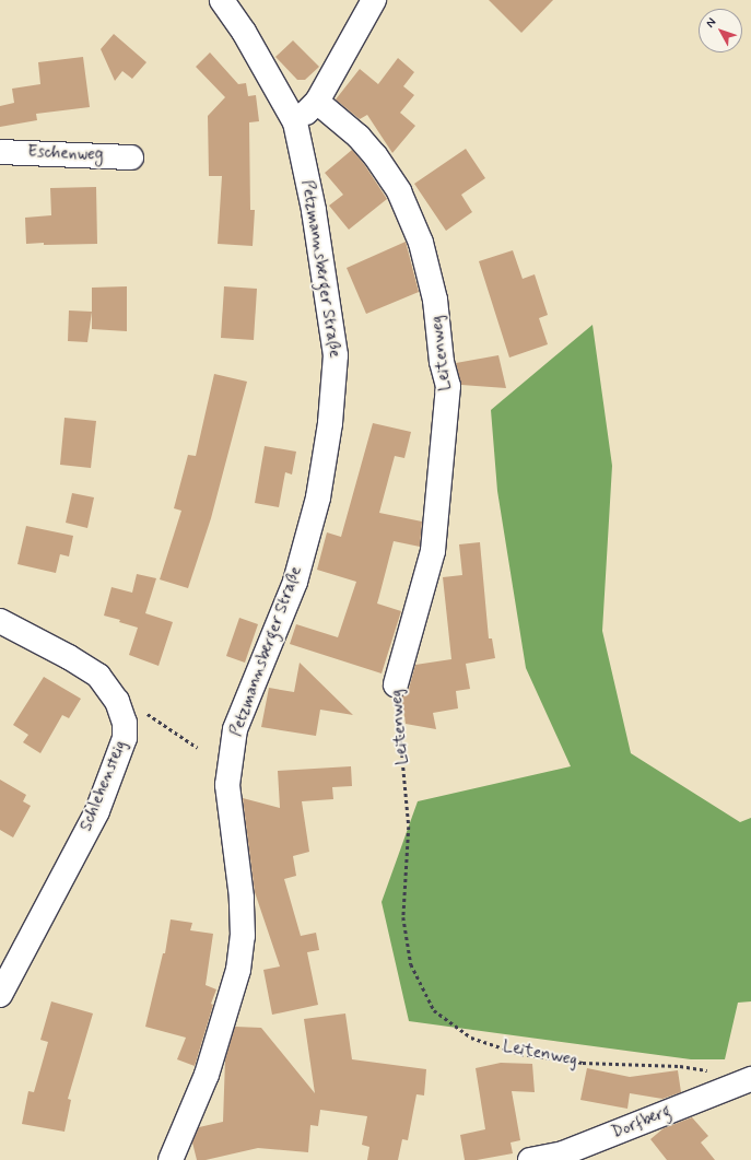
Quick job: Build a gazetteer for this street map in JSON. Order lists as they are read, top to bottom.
{
  "streets": {
    "street": [
      "Eschenweg",
      "Petzmannsberger Straße",
      "Leitenweg",
      "Schlehensteig",
      "Dorfberg"
    ]
  },
  "north": "top left"
}
